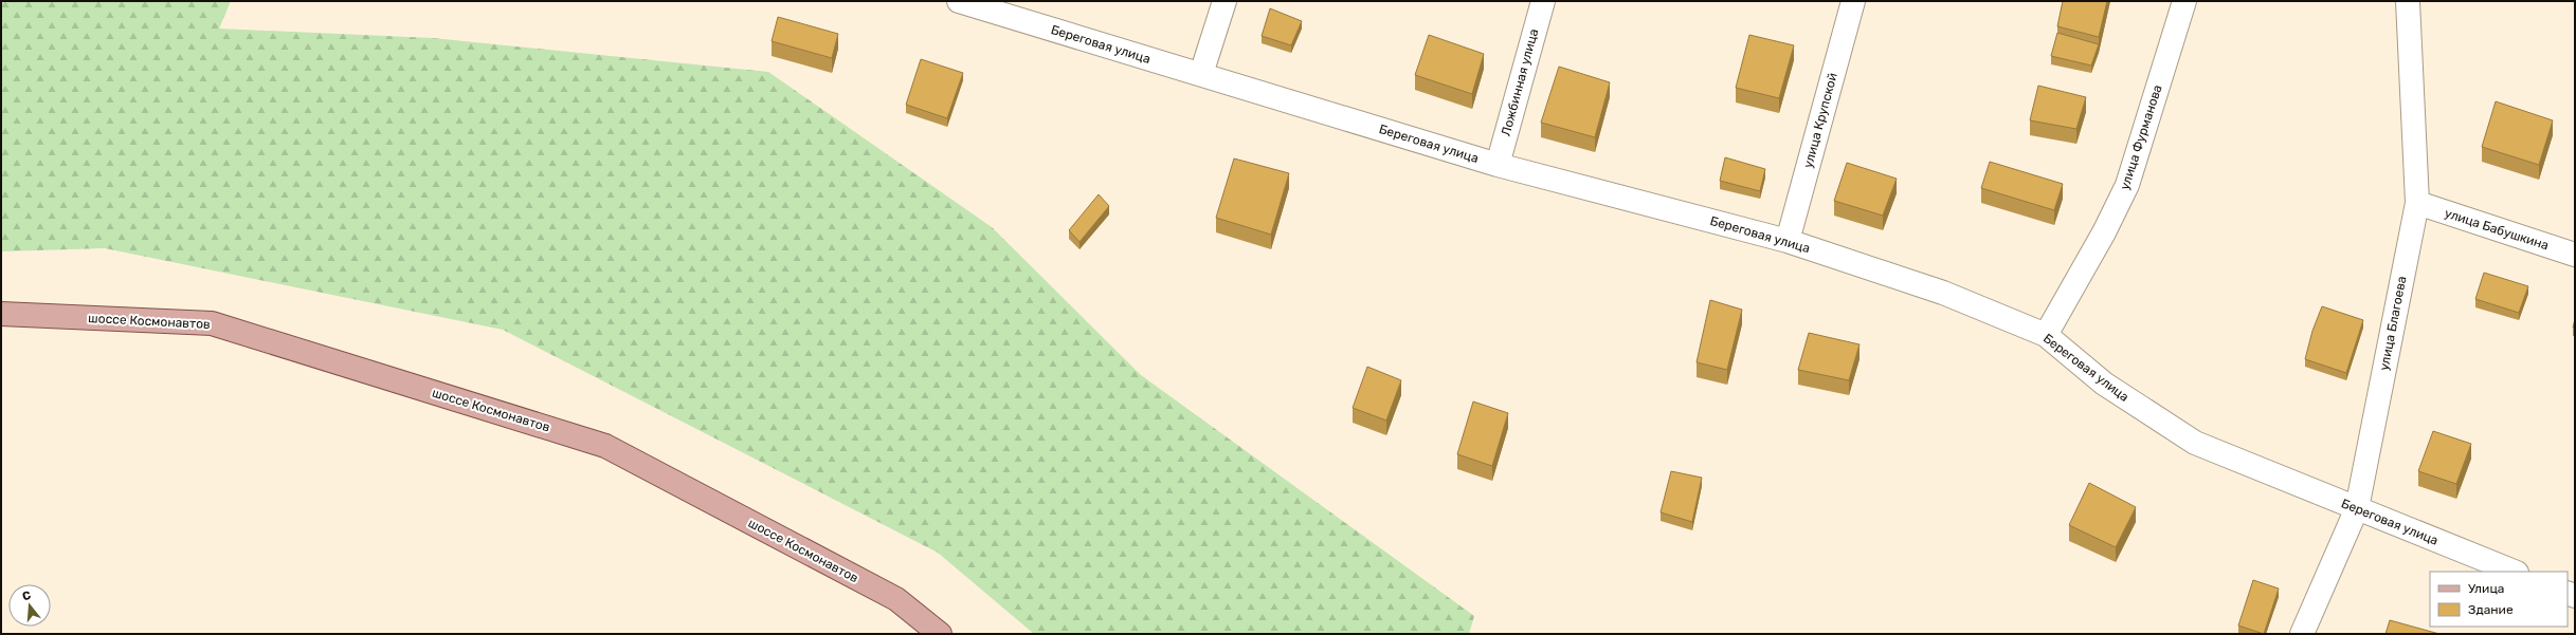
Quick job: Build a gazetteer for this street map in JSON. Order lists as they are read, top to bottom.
{
  "streets": {
    "main road": ["шоссе Космонавтов"],
    "street": [
      "Береговая улица",
      "Ложбинная улица",
      "улица Крупской",
      "улица Фурманова",
      "улица Бабушкина",
      "улица Благоева"
    ]
  },
  "crossings": [
    ["Береговая улица", "Ложбинная улица"],
    ["Береговая улица", "улица Крупской"],
    ["Береговая улица", "улица Фурманова"],
    ["Береговая улица", "улица Благоева"],
    ["улица Бабушкина", "улица Благоева"]
  ],
  "legend": ["Улица", "Здание"],
  "north": "top"
}
